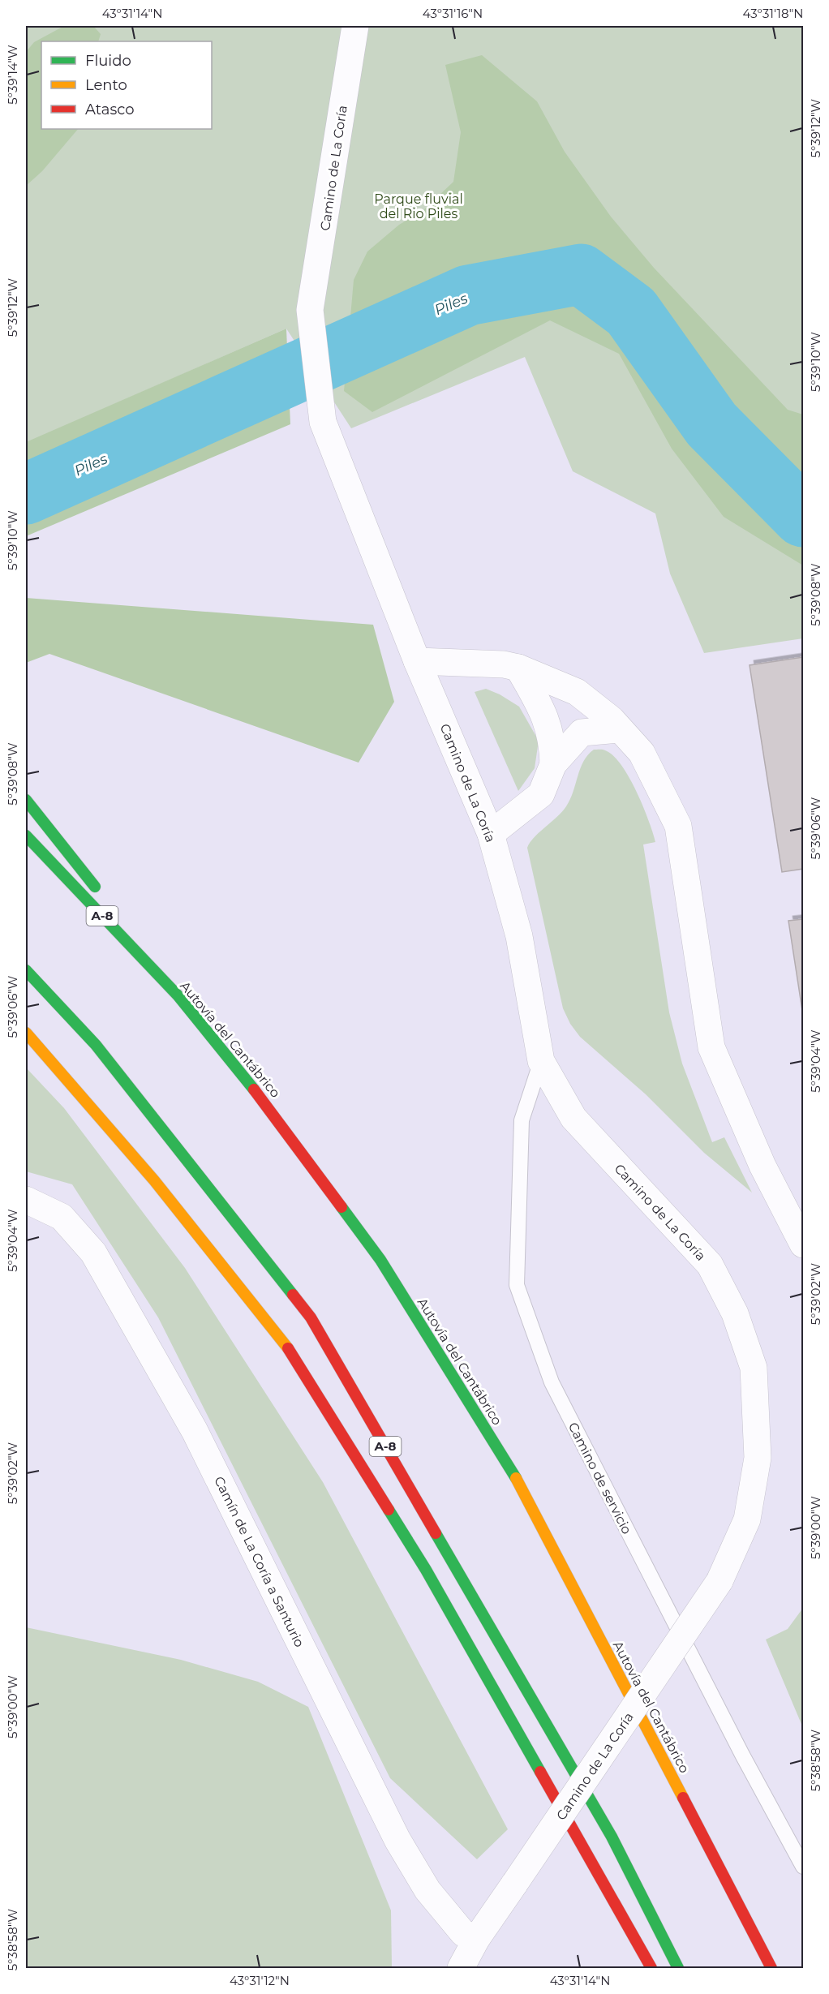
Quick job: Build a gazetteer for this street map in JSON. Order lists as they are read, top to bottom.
{
  "streets": {
    "highway": ["A-8", "Autovía del Cantábrico"],
    "street": ["Camino de La Coría", "Camín de La Coría a Santurio"],
    "lane": ["Camino de servicio"]
  },
  "crossings": [
    ["Camino de La Coría", "Camino de servicio"],
    ["Camino de La Coría", "Camín de La Coría a Santurio"]
  ],
  "water": ["Piles"],
  "parks": ["Parque fluvial del Rio Piles"],
  "legend": ["Fluido", "Lento", "Atasco"],
  "coordinates": [
    "43°31'14\"N",
    "43°31'16\"N",
    "43°31'18\"N",
    "5°39'14\"W",
    "5°39'12\"W",
    "5°39'10\"W",
    "5°39'08\"W",
    "5°39'06\"W",
    "5°39'04\"W",
    "5°39'02\"W",
    "5°39'00\"W",
    "5°38'58\"W",
    "43°31'12\"N"
  ]
}
